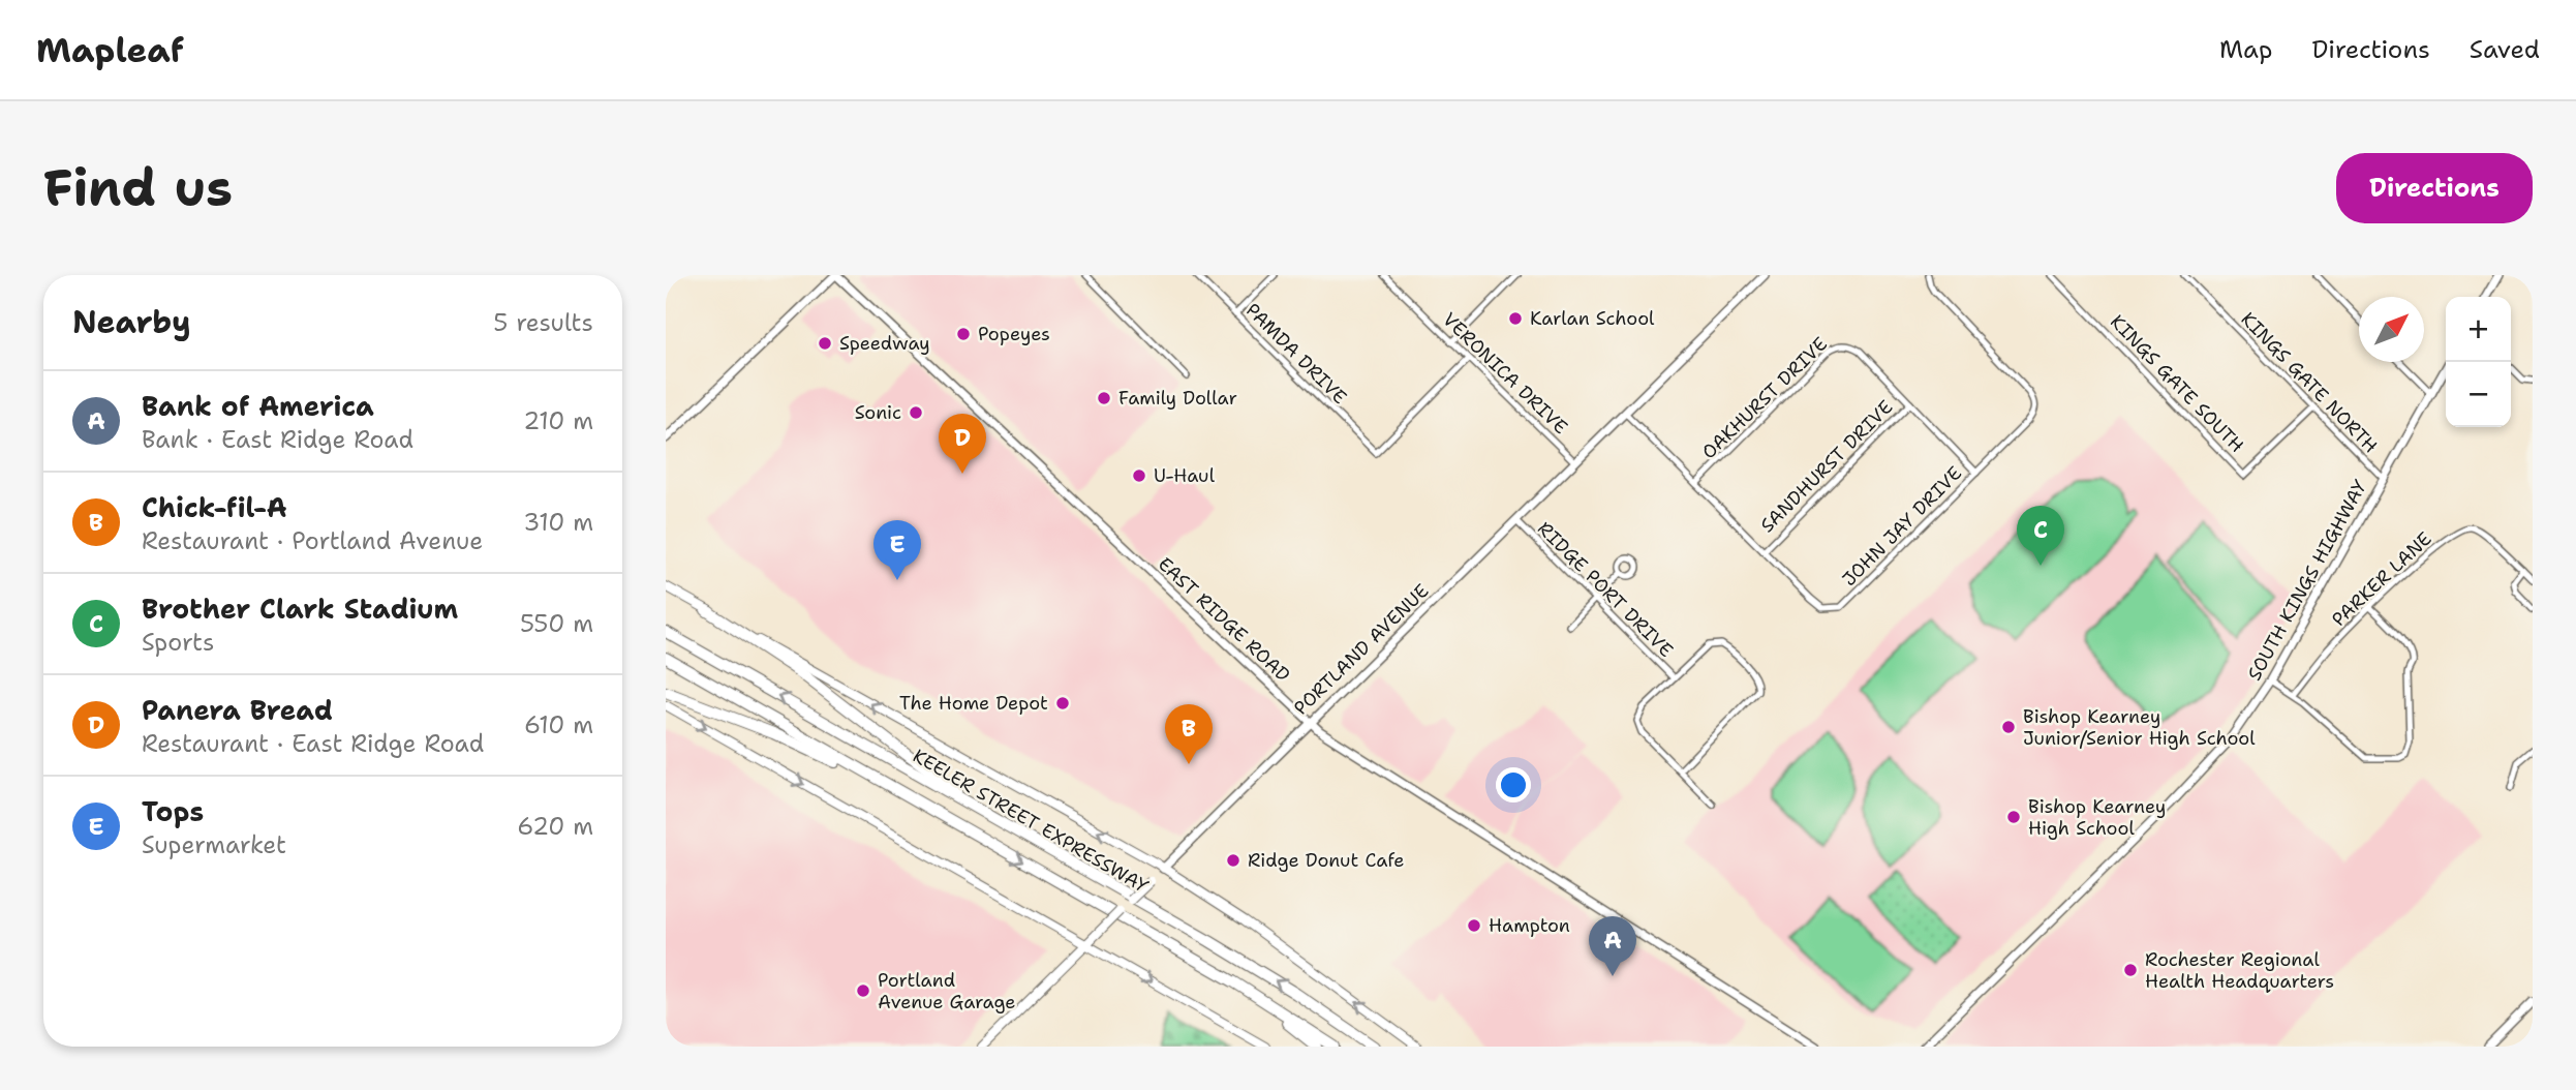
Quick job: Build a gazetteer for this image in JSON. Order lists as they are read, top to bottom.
{
  "streets": {
    "highway": ["KEELER STREET EXPRESSWAY"],
    "main road": ["SOUTH KINGS HIGHWAY", "EAST RIDGE ROAD", "PORTLAND AVENUE"],
    "street": [
      "PAMDA DRIVE",
      "VERONICA DRIVE",
      "KINGS GATE NORTH",
      "KINGS GATE SOUTH",
      "OAKHURST DRIVE",
      "SANDHURST DRIVE",
      "JOHN JAY DRIVE",
      "PARKER LANE",
      "RIDGE PORT DRIVE"
    ]
  },
  "crossings": [
    ["PAMDA DRIVE", "VERONICA DRIVE"],
    ["VERONICA DRIVE", "PORTLAND AVENUE"],
    ["KINGS GATE NORTH", "KINGS GATE SOUTH"],
    ["KINGS GATE NORTH", "SOUTH KINGS HIGHWAY"],
    ["OAKHURST DRIVE", "SANDHURST DRIVE"],
    ["OAKHURST DRIVE", "JOHN JAY DRIVE"],
    ["SANDHURST DRIVE", "JOHN JAY DRIVE"],
    ["JOHN JAY DRIVE", "PORTLAND AVENUE"],
    ["RIDGE PORT DRIVE", "PORTLAND AVENUE"],
    ["EAST RIDGE ROAD", "PORTLAND AVENUE"]
  ],
  "places": [
    "Karlan School",
    "Popeyes",
    "Speedway",
    "Family Dollar",
    "Sonic",
    "U-Haul",
    "The Home Depot",
    "Bishop Kearney Junior/Senior High School",
    "Bishop Kearney High School",
    "Ridge Donut Cafe",
    "Hampton",
    "Rochester Regional Health Headquarters",
    "Portland Avenue Garage"
  ],
  "north": "top right",
  "page": {
    "header": "Mapleaf",
    "nav": ["Map", "Directions", "Saved"],
    "buttons": "Directions",
    "title": "Find us",
    "heading": ["Nearby", "5 results"],
    "map_buttons": ["+", "−"],
    "list": [
      {
        "mark": "A",
        "name": "Bank of America",
        "note": "Bank · East Ridge Road",
        "value": "210 m"
      },
      {
        "mark": "B",
        "name": "Chick-fil-A",
        "note": "Restaurant · Portland Avenue",
        "value": "310 m"
      },
      {
        "mark": "C",
        "name": "Brother Clark Stadium",
        "note": "Sports",
        "value": "550 m"
      },
      {
        "mark": "D",
        "name": "Panera Bread",
        "note": "Restaurant · East Ridge Road",
        "value": "610 m"
      },
      {
        "mark": "E",
        "name": "Tops",
        "note": "Supermarket",
        "value": "620 m"
      }
    ],
    "pins": [
      "D",
      "C",
      "E",
      "B",
      "A"
    ]
  }
}
